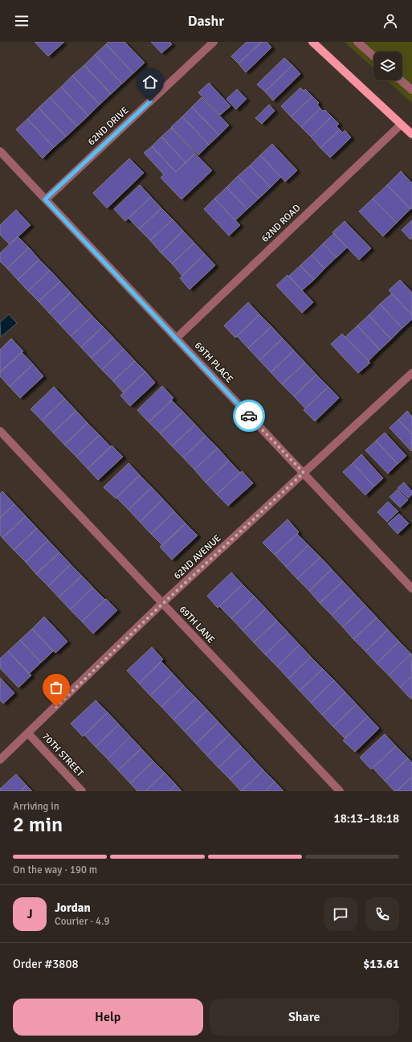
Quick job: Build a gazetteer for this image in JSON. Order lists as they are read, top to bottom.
{
  "streets": {
    "street": [
      "62ND DRIVE",
      "62ND ROAD",
      "69TH PLACE",
      "62ND AVENUE",
      "69TH LANE",
      "70TH STREET"
    ]
  },
  "crossings": [
    ["62ND DRIVE", "69TH PLACE"],
    ["62ND ROAD", "69TH PLACE"],
    ["69TH PLACE", "62ND AVENUE"],
    ["62ND AVENUE", "69TH LANE"],
    ["62ND AVENUE", "70TH STREET"]
  ],
  "page": {
    "header": "Dashr",
    "heading": ["2 min", "Arriving in", "18:13–18:18"],
    "panel": [
      "Jordan",
      "Courier · 4.9",
      "Order #3808",
      "$13.61"
    ],
    "bar": "On the way · 190 m",
    "round": "J",
    "buttons": ["Help", "Share"]
  }
}
